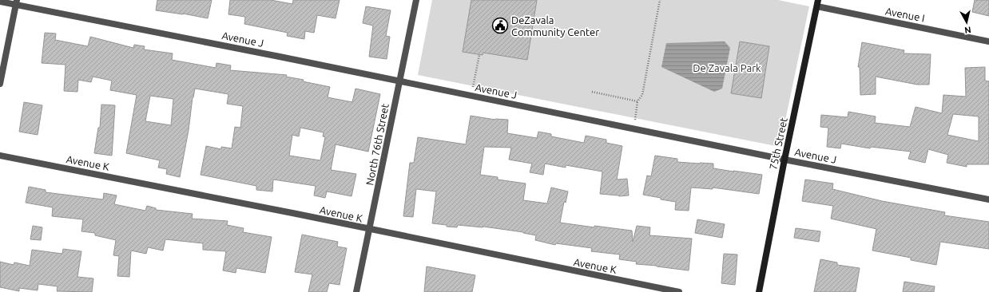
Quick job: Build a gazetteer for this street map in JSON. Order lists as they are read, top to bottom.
{
  "streets": {
    "main road": ["75th Street"],
    "street": [
      "Avenue I",
      "Avenue J",
      "North 76th Street",
      "Avenue K"
    ]
  },
  "crossings": [
    ["Avenue I", "75th Street"],
    ["Avenue J", "75th Street"],
    ["Avenue J", "North 76th Street"],
    ["North 76th Street", "Avenue K"]
  ],
  "parks": ["De Zavala Park"],
  "places": {
    "public building": ["DeZavala Community Center"]
  },
  "north": "bottom"
}
